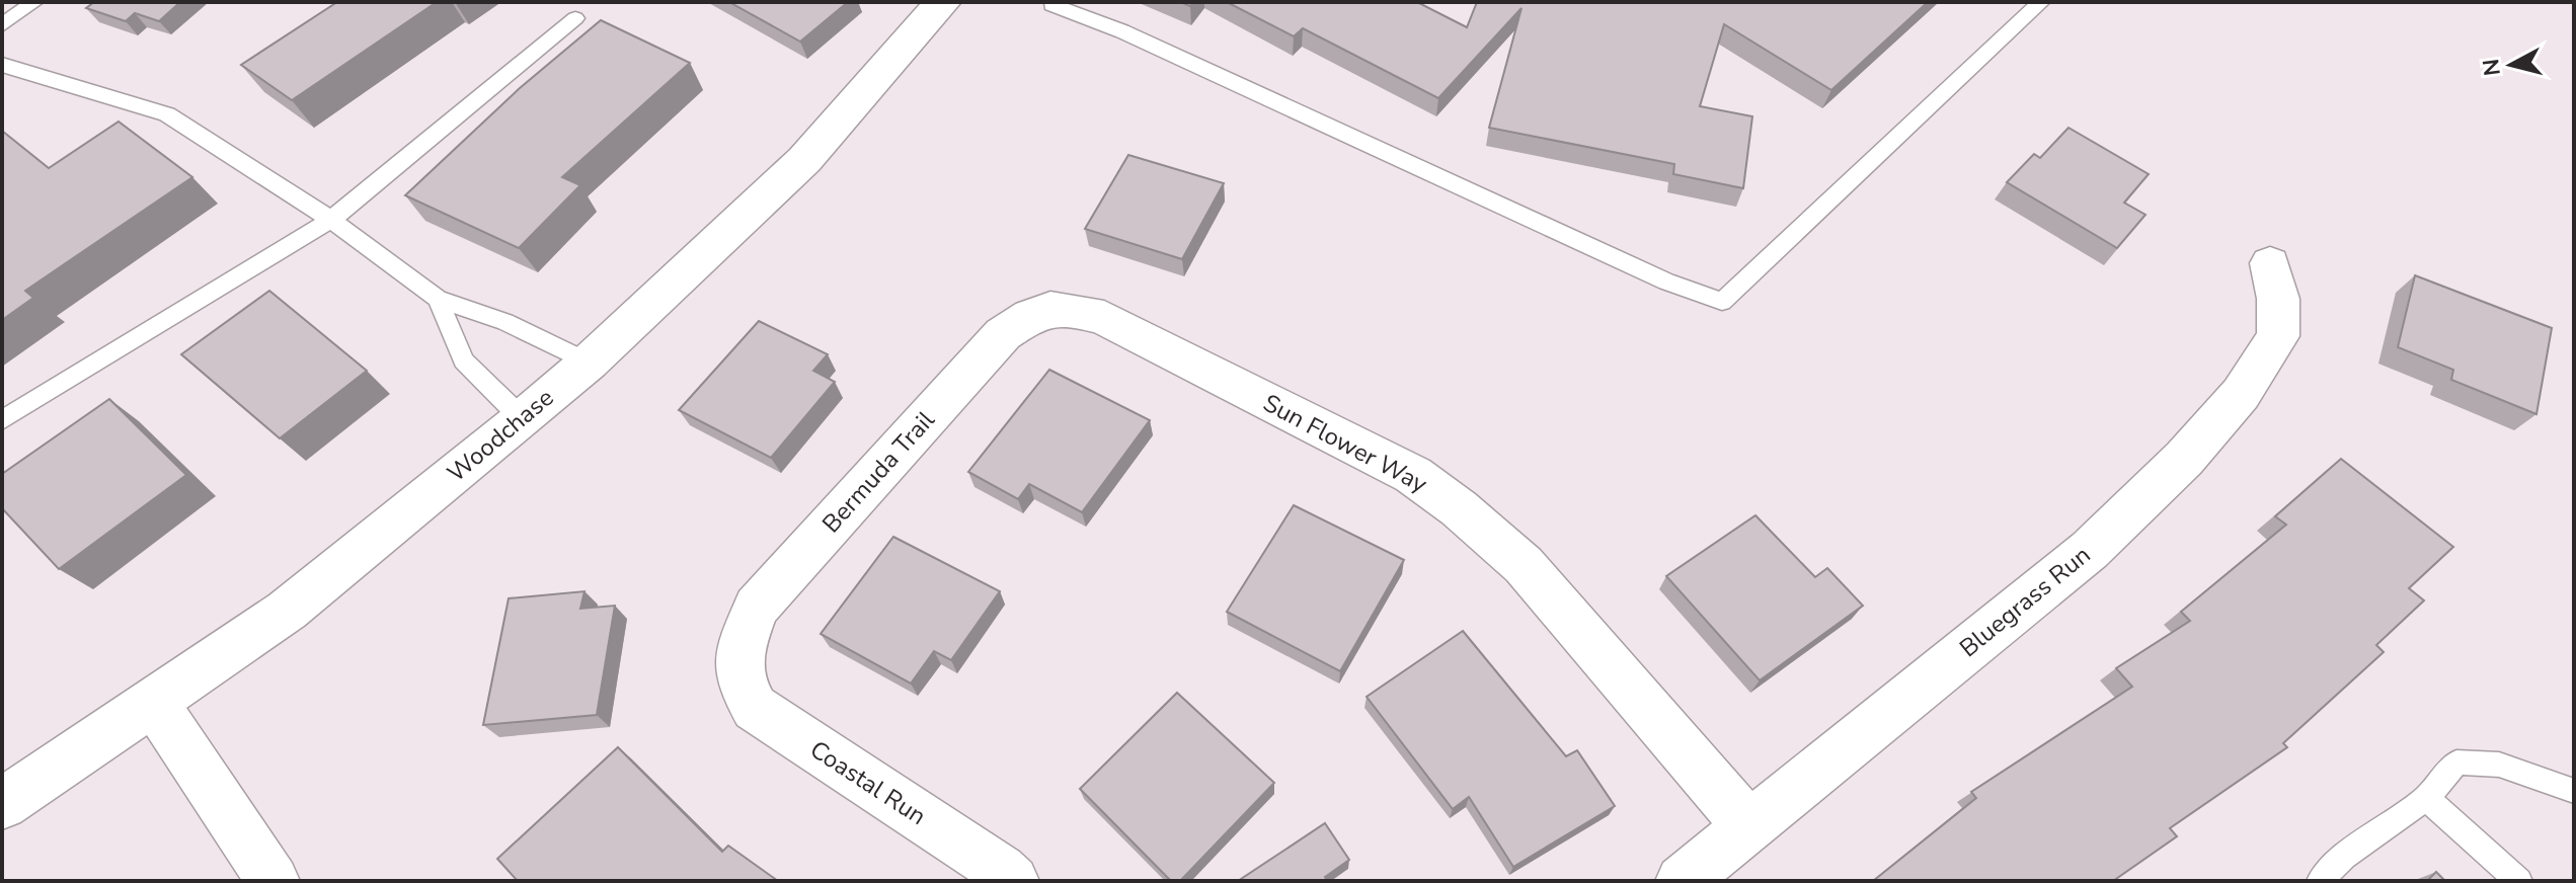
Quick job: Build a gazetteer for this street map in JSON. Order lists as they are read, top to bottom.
{
  "streets": {
    "street": [
      "Woodchase",
      "Sun Flower Way",
      "Bermuda Trail",
      "Bluegrass Run",
      "Coastal Run"
    ]
  },
  "crossings": [
    ["Sun Flower Way", "Bermuda Trail"],
    ["Sun Flower Way", "Bluegrass Run"],
    ["Bermuda Trail", "Coastal Run"]
  ],
  "north": "left"
}
